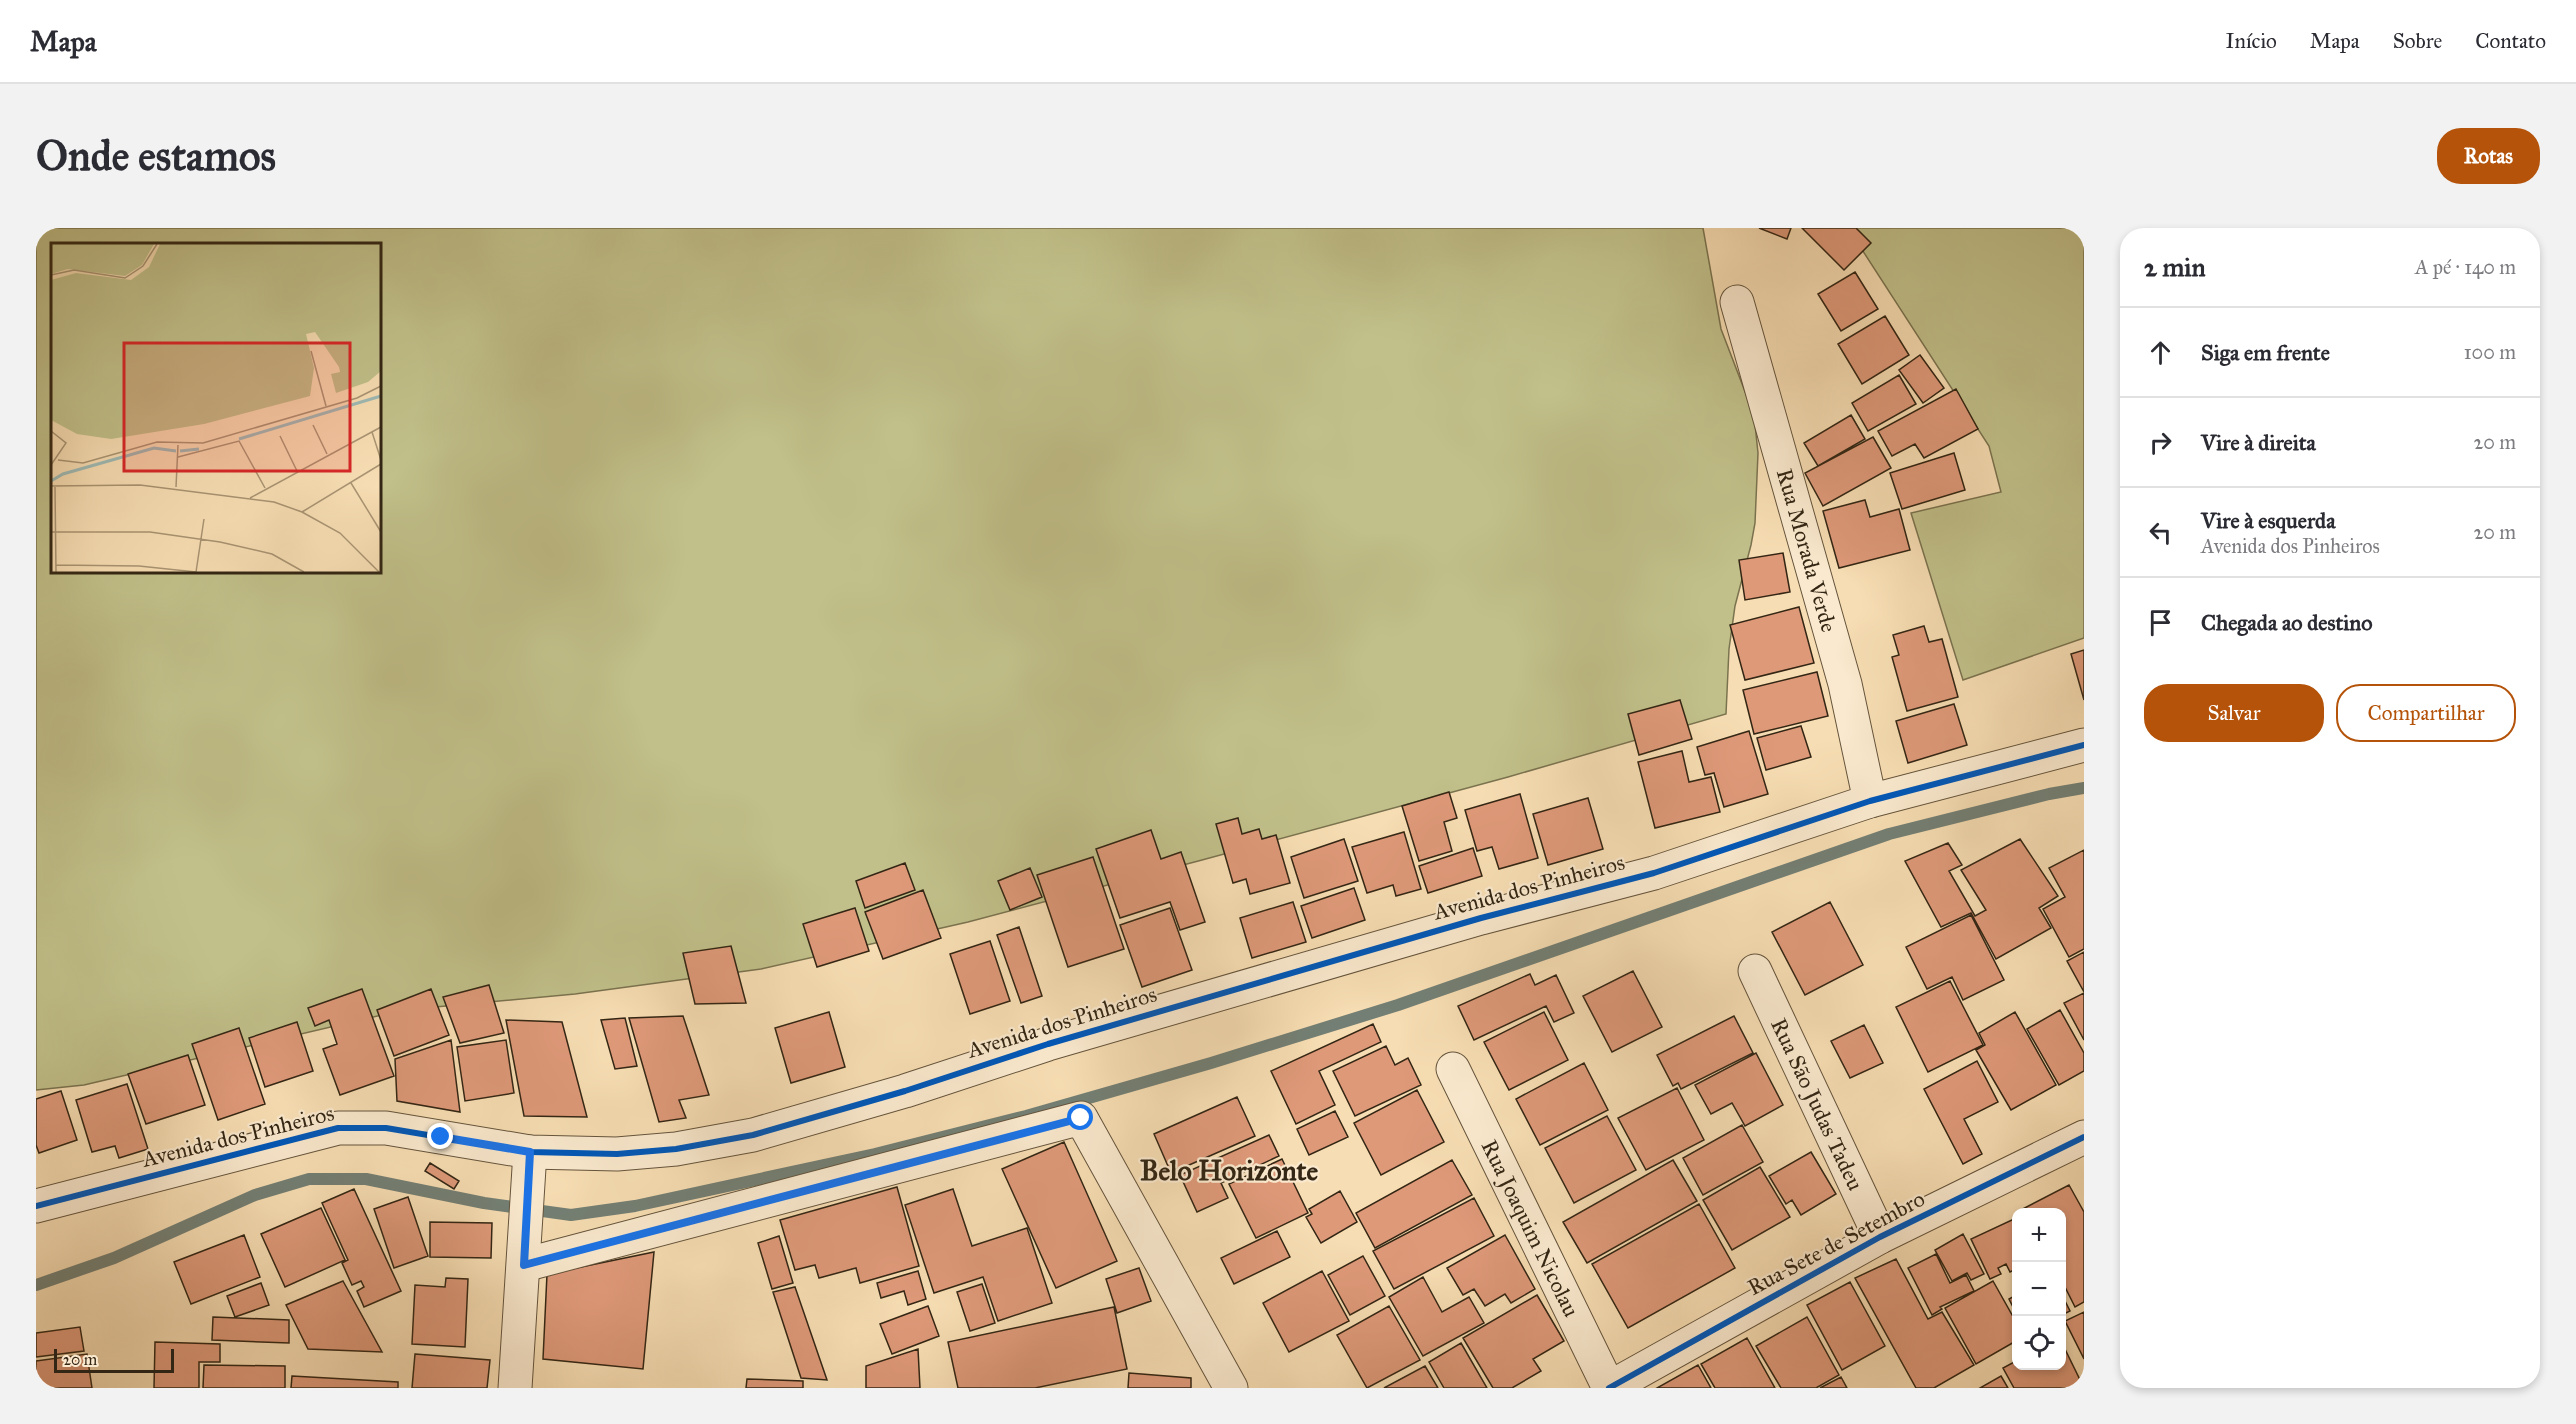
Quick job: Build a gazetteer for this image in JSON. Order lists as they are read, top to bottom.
{
  "streets": {
    "street": [
      "Rua Morada Verde",
      "Avenida dos Pinheiros",
      "Rua São Judas Tadeu",
      "Rua Joaquim Nicolau",
      "Rua Sete de Setembro"
    ]
  },
  "crossings": [
    ["Rua Morada Verde", "Avenida dos Pinheiros"],
    ["Rua São Judas Tadeu", "Rua Sete de Setembro"],
    ["Rua Joaquim Nicolau", "Rua Sete de Setembro"]
  ],
  "districts": ["Belo Horizonte"],
  "scale_bar": "20 m",
  "page": {
    "header": "Mapa",
    "nav": [
      "Início",
      "Mapa",
      "Sobre",
      "Contato"
    ],
    "buttons": [
      "Rotas",
      ["Salvar", "Compartilhar"]
    ],
    "title": "Onde estamos",
    "heading": ["2 min", "A pé · 140 m"],
    "list": [
      ["Siga em frente", "100 m"],
      ["Vire à direita", "20 m"],
      ["Vire à esquerda", "Avenida dos Pinheiros", "20 m"],
      "Chegada ao destino"
    ],
    "map_buttons": ["+", "−"],
    "scale": "20 m"
  }
}
